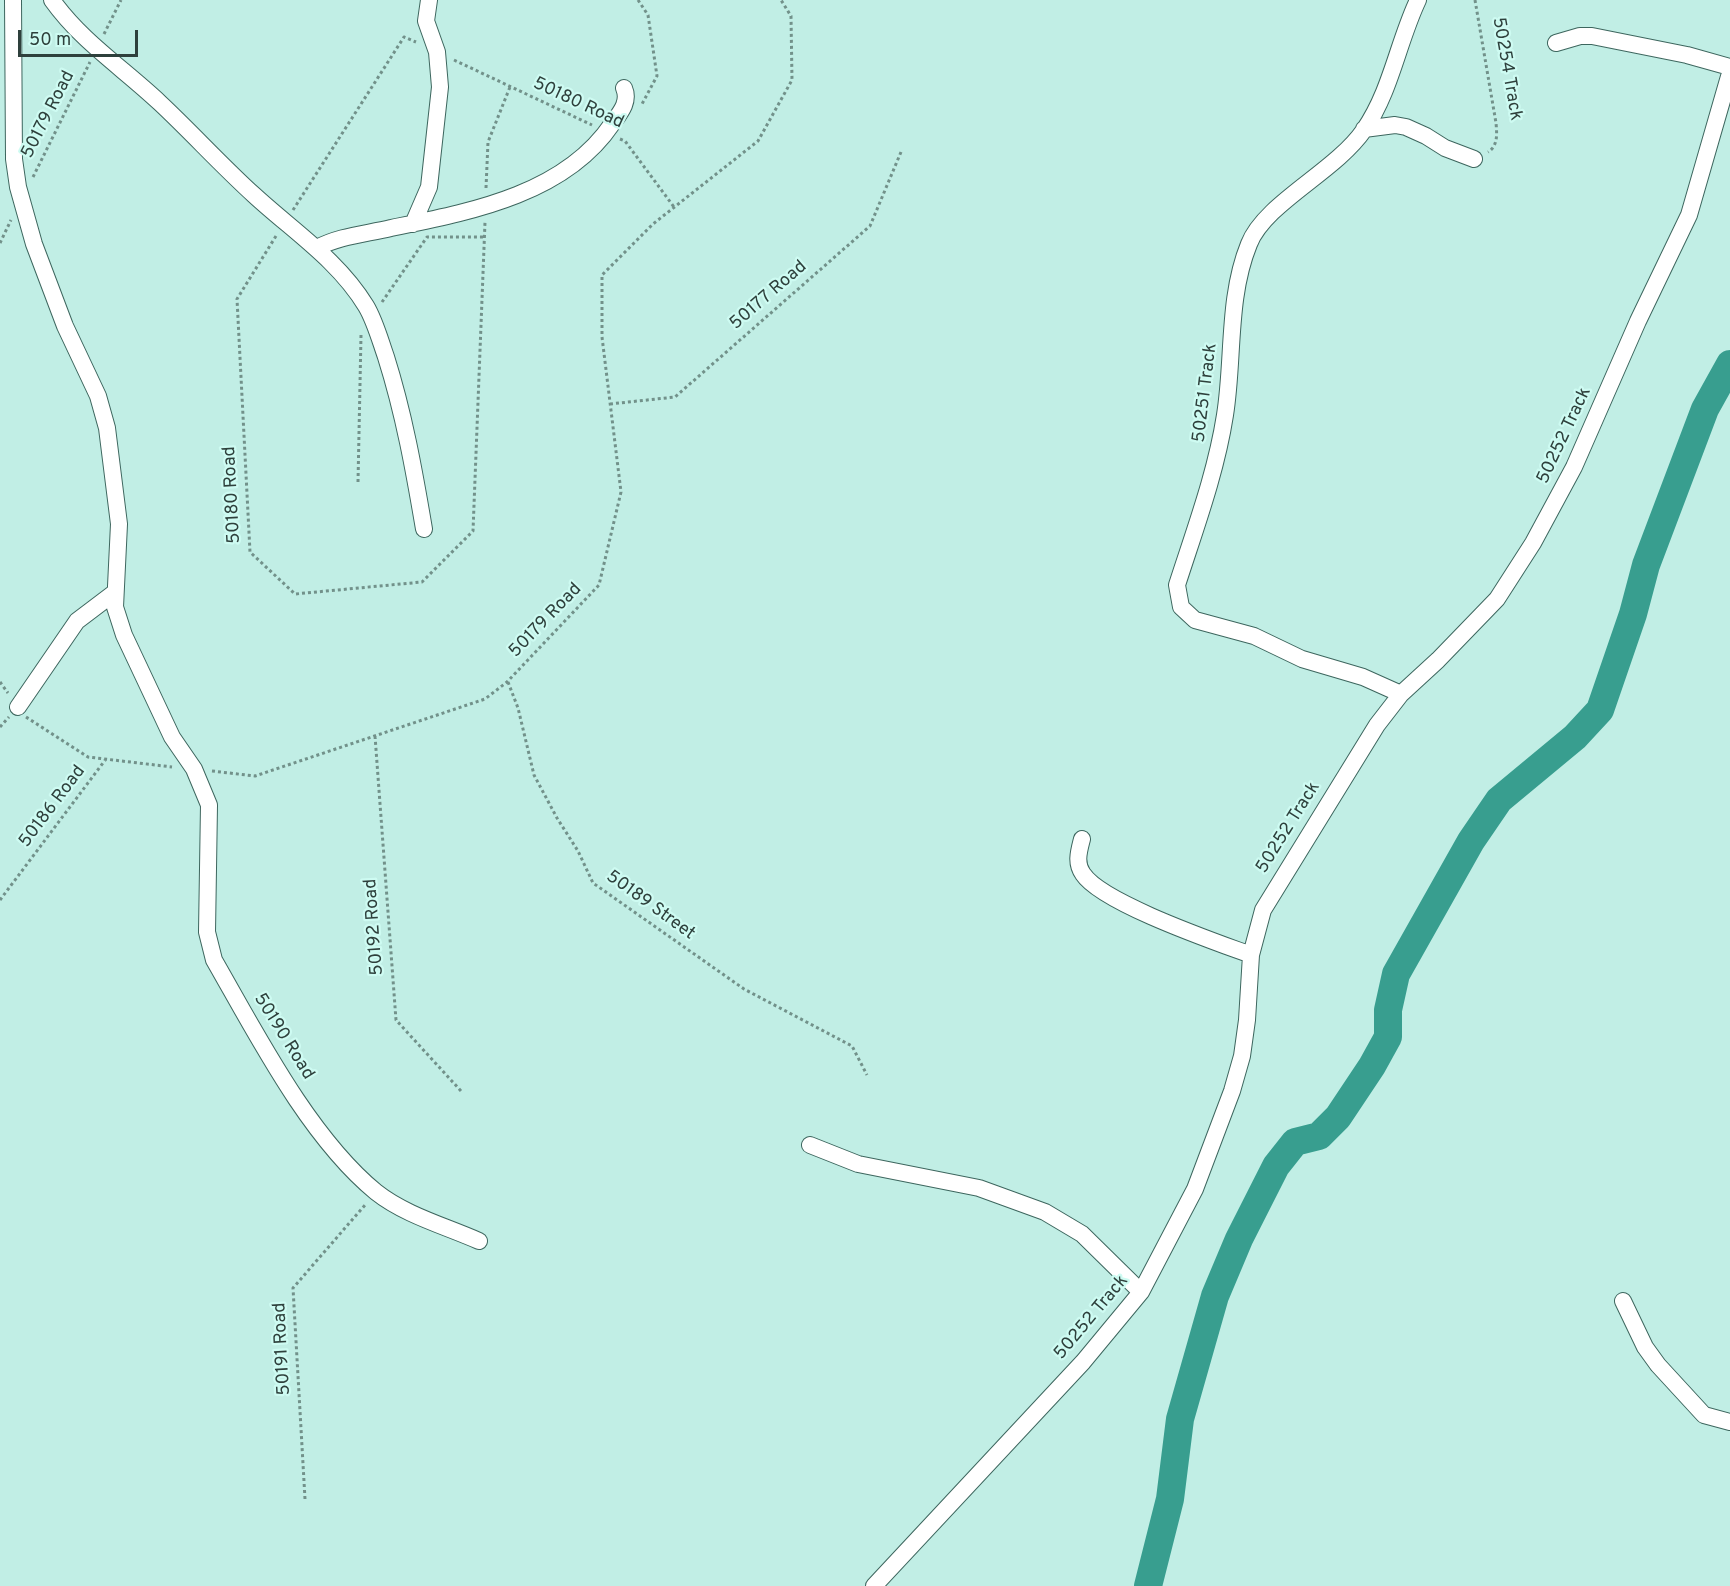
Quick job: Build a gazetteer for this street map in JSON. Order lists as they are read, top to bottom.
{
  "streets": {
    "street": ["50251 Track", "50252 Track", "50190 Road"],
    "path": [
      "50254 Track",
      "50180 Road",
      "50179 Road",
      "50177 Road",
      "50186 Road",
      "50189 Street",
      "50192 Road",
      "50191 Road"
    ]
  },
  "crossings": [
    ["50180 Road", "50179 Road"],
    ["50179 Road", "50177 Road"],
    ["50179 Road", "50186 Road"],
    ["50179 Road", "50189 Street"],
    ["50179 Road", "50192 Road"],
    ["50179 Road", "50190 Road"],
    ["50251 Track", "50252 Track"],
    ["50190 Road", "50191 Road"]
  ],
  "scale_bar": "50 m"
}
